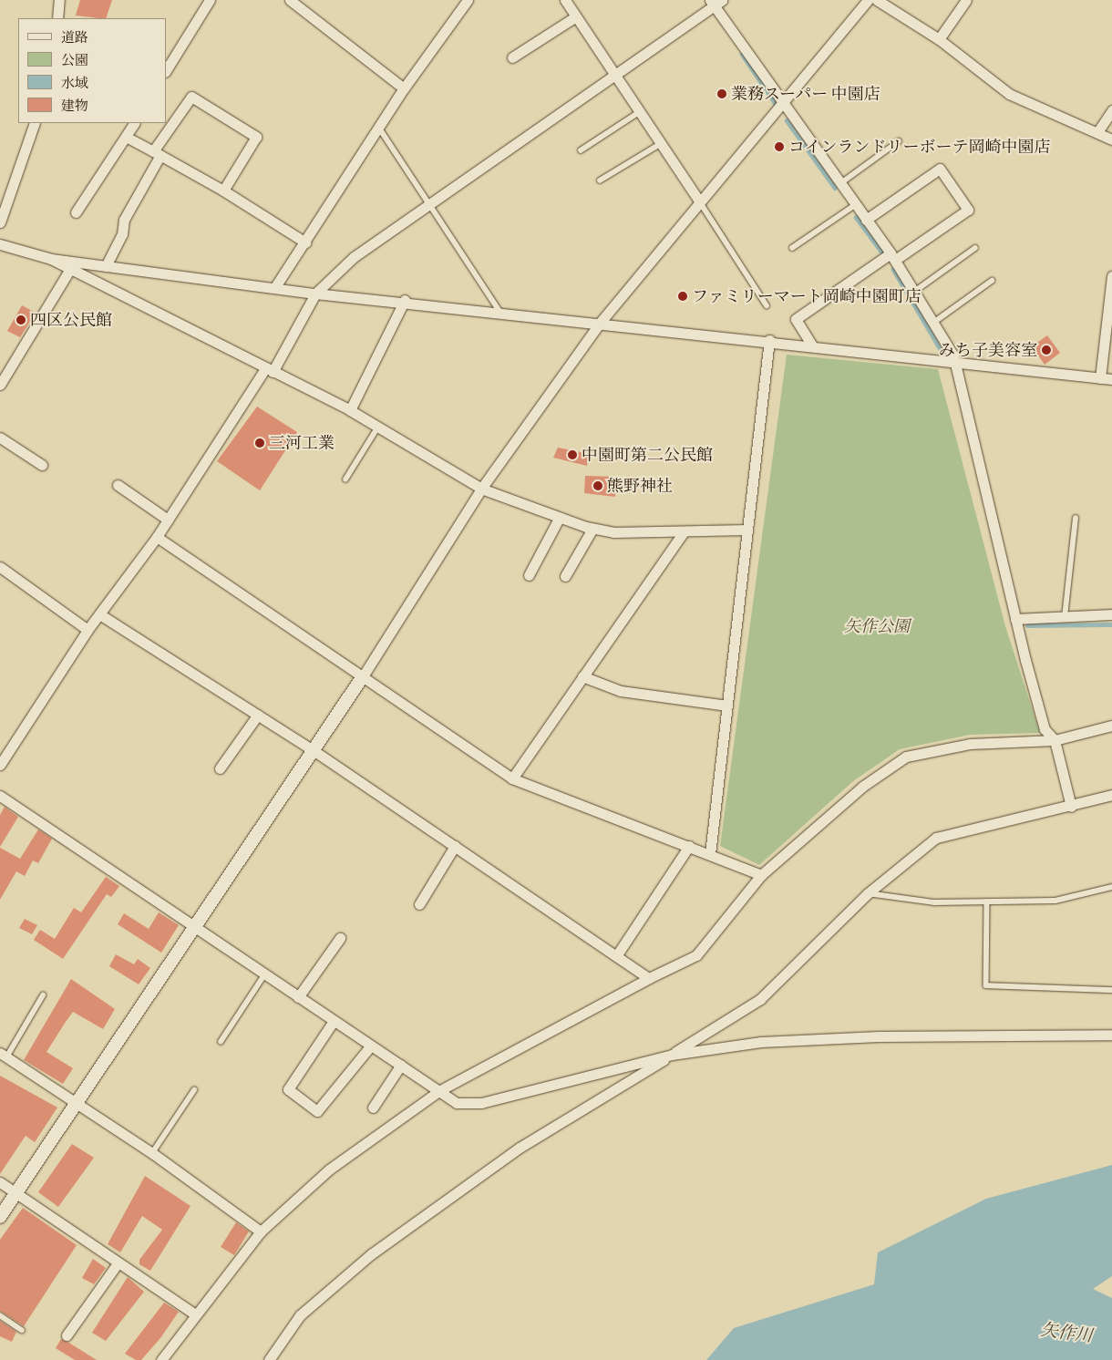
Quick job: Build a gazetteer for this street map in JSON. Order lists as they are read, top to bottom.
{
  "water": ["矢作川"],
  "parks": ["矢作公園"],
  "places": [
    "業務スーパー 中園店",
    "コインランドリーボーテ岡崎中園店",
    "ファミリーマート岡崎中園町店",
    "四区公民館",
    "みち子美容室",
    "三河工業",
    "中園町第二公民館",
    "熊野神社"
  ],
  "legend": [
    "道路",
    "公園",
    "水域",
    "建物"
  ]
}
